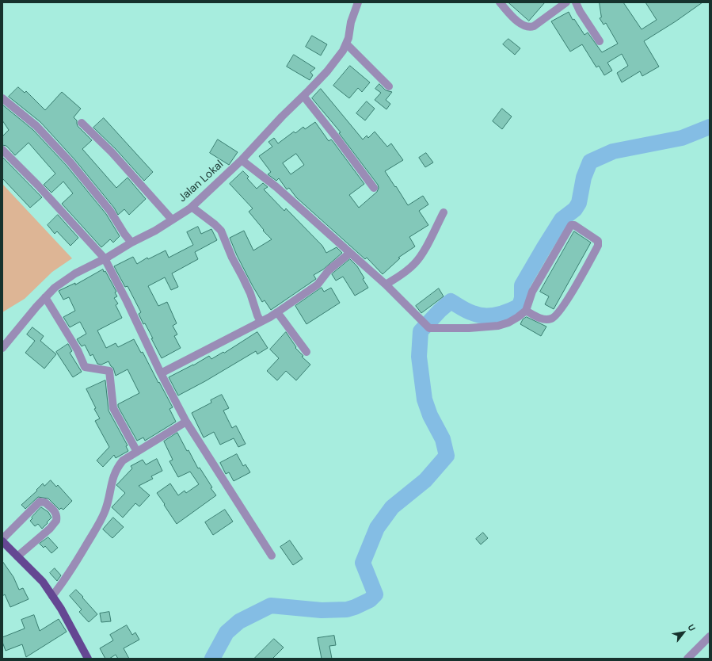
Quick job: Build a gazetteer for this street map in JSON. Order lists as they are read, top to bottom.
{
  "streets": {
    "street": ["Jalan Lokal"]
  },
  "north": "top right"
}
